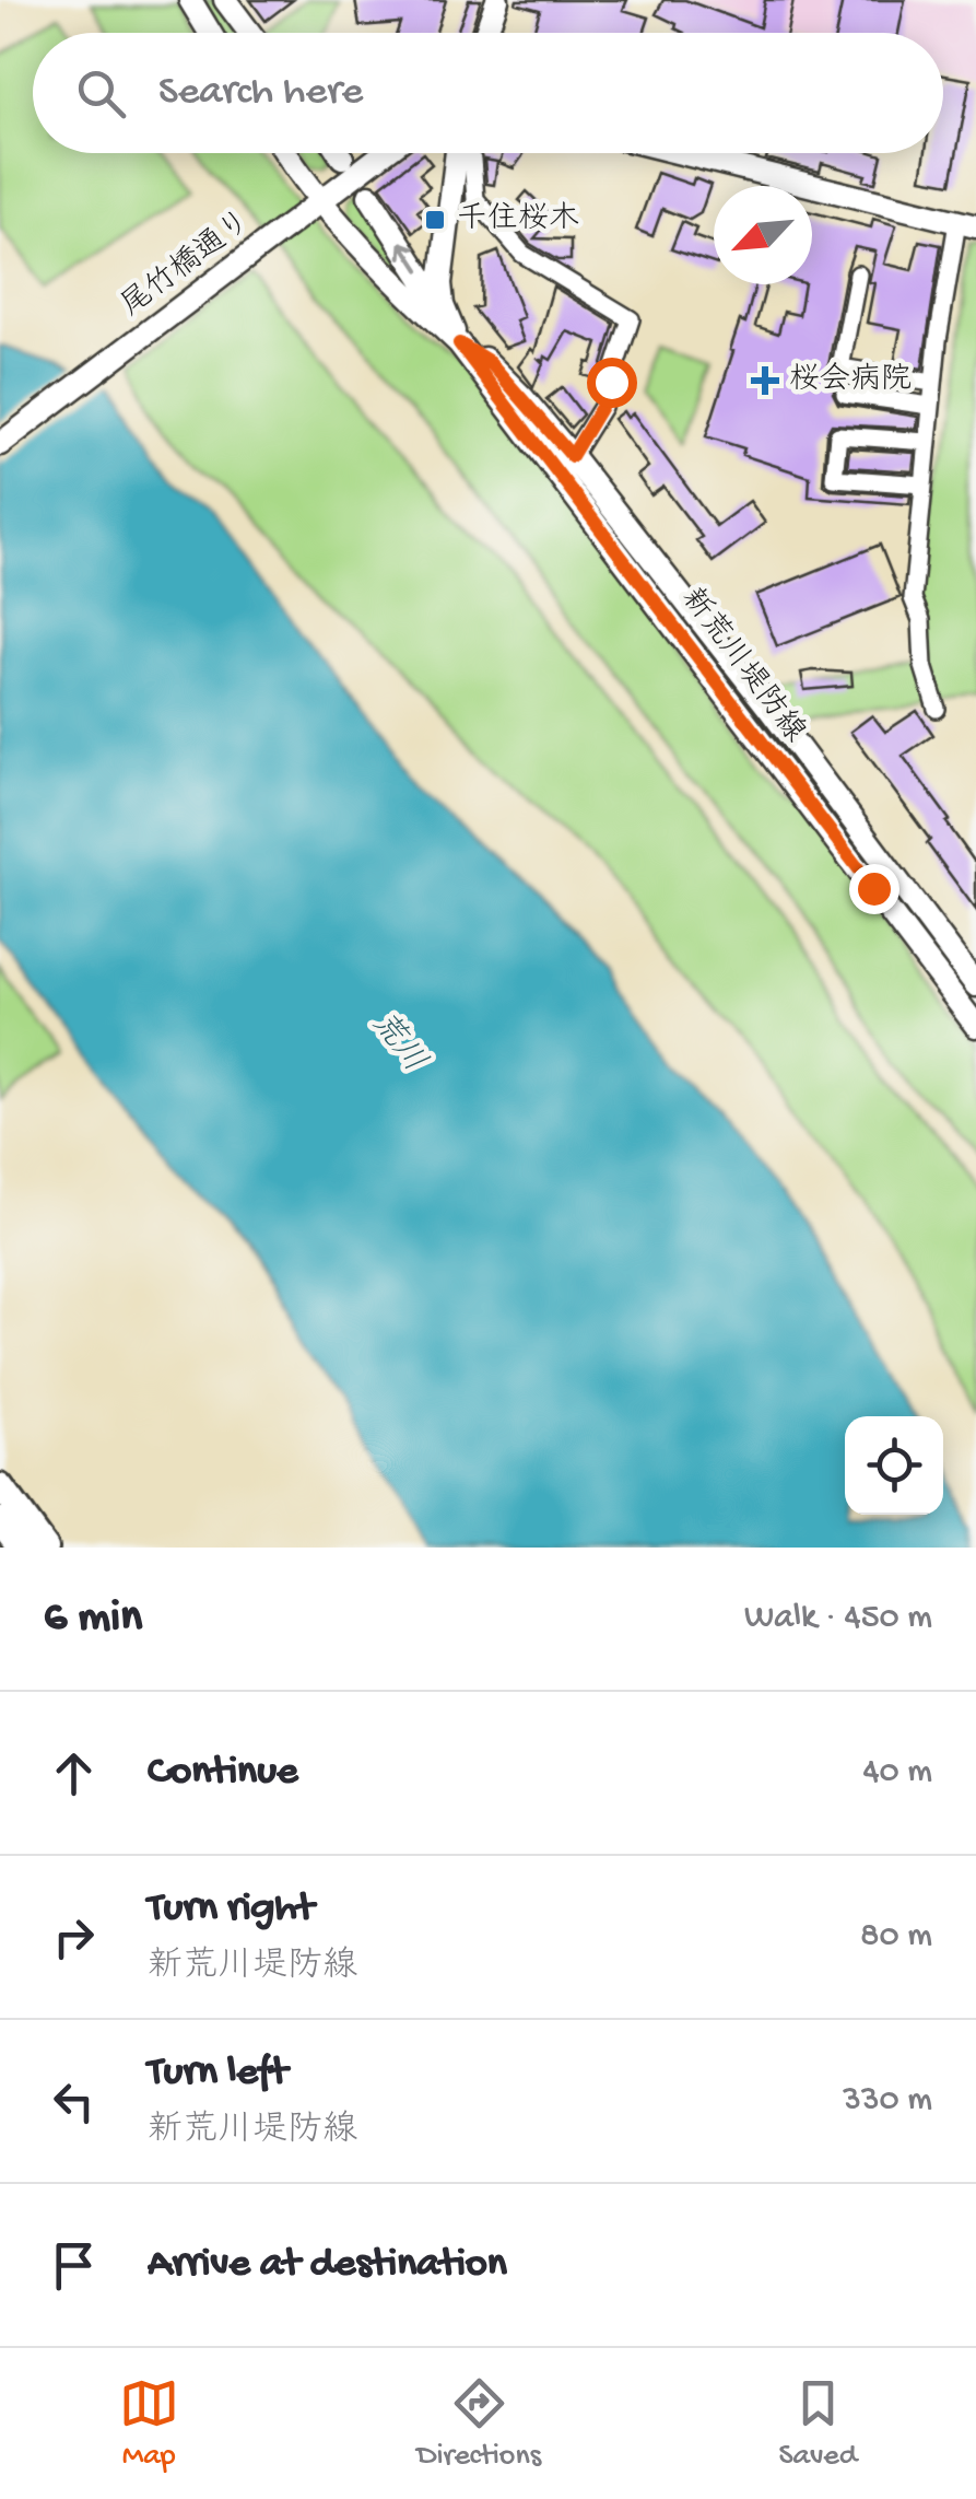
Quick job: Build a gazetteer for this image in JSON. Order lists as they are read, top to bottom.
{
  "streets": {
    "main road": ["尾竹橋通り", "新荒川堤防線"]
  },
  "crossings": [
    ["尾竹橋通り", "新荒川堤防線"]
  ],
  "water": ["荒川"],
  "places": {
    "transit": ["千住桜木"],
    "health": ["桜会病院"]
  },
  "north": "bottom left",
  "page": {
    "search": "Search here",
    "heading": ["6 min", "Walk · 450 m"],
    "list": [
      ["Continue", "40 m"],
      ["Turn right", "新荒川堤防線", "80 m"],
      ["Turn left", "新荒川堤防線", "330 m"],
      "Arrive at destination"
    ],
    "nav": ["Map", "Directions", "Saved"]
  }
}
